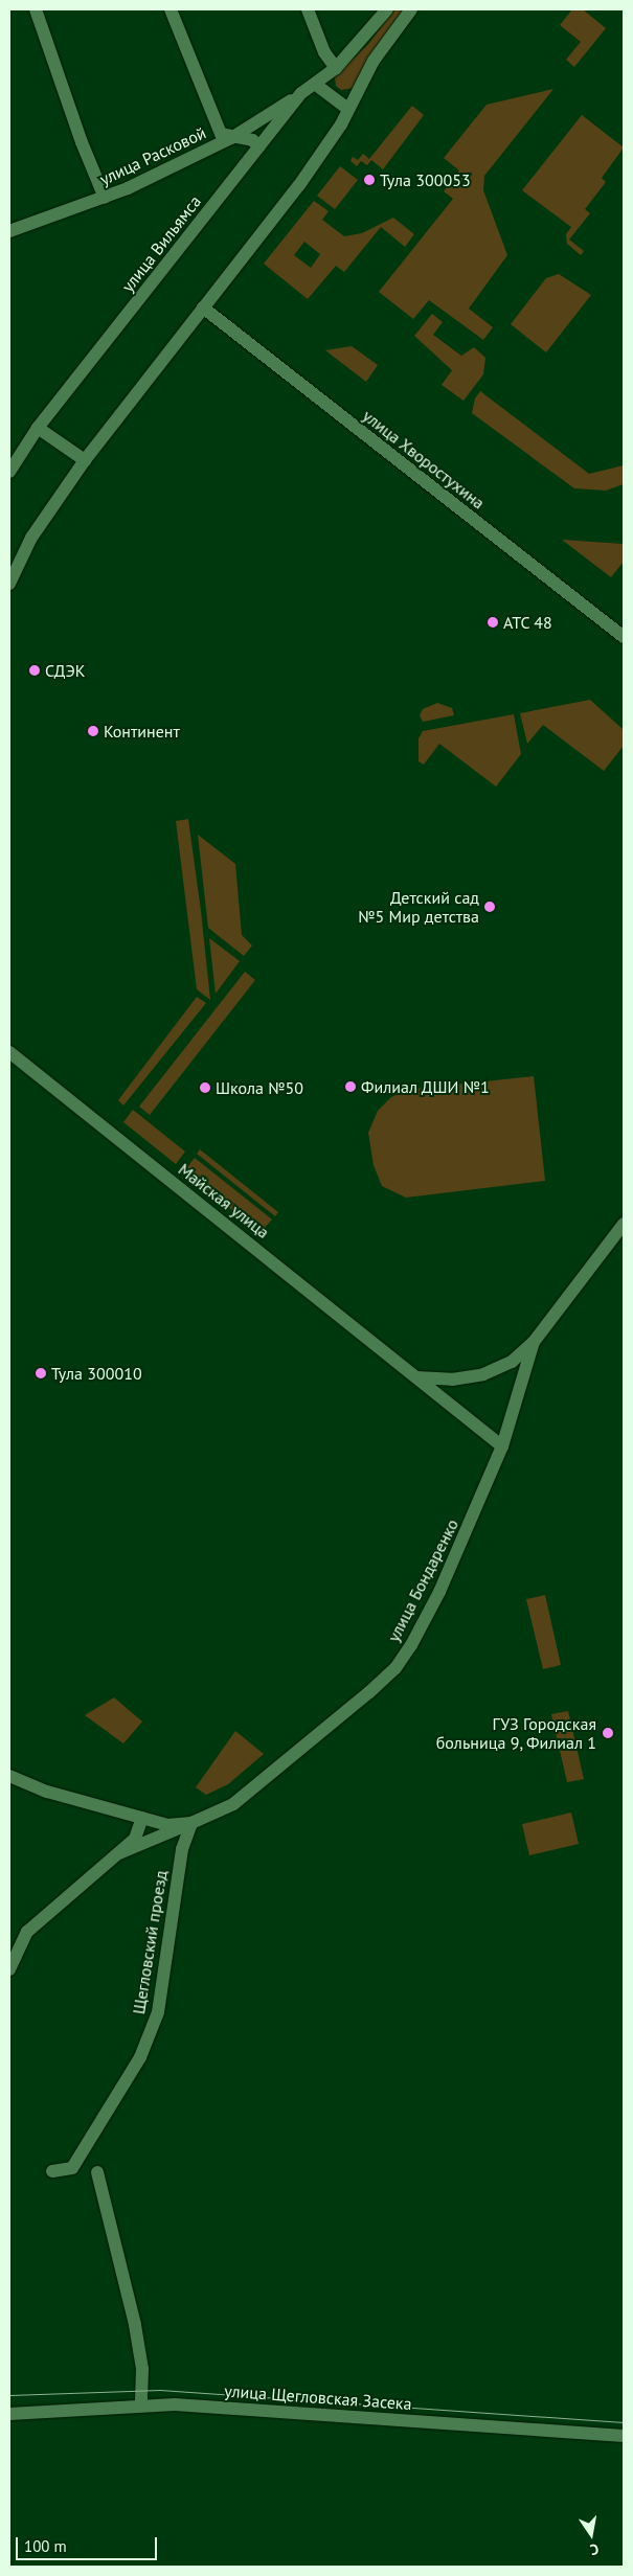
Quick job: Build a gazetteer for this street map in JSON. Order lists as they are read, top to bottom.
{
  "streets": {
    "street": [
      "улица Расковой",
      "улица Вильямса",
      "улица Хворостухина",
      "Майская улица",
      "улица Бондаренко",
      "Щегловский проезд",
      "улица Щегловская Засека"
    ]
  },
  "crossings": [
    ["улица Расковой", "улица Вильямса"],
    ["Майская улица", "улица Бондаренко"],
    ["улица Бондаренко", "Щегловский проезд"]
  ],
  "places": [
    "Тула 300053",
    "АТС 48",
    "СДЭК",
    "Континент",
    "Детский сад №5 Мир детства",
    "Филиал ДШИ №1",
    "Школа №50",
    "Тула 300010",
    "ГУЗ Городская больница 9, Филиал 1"
  ],
  "scale_bar": "100 m",
  "north": "bottom"
}
